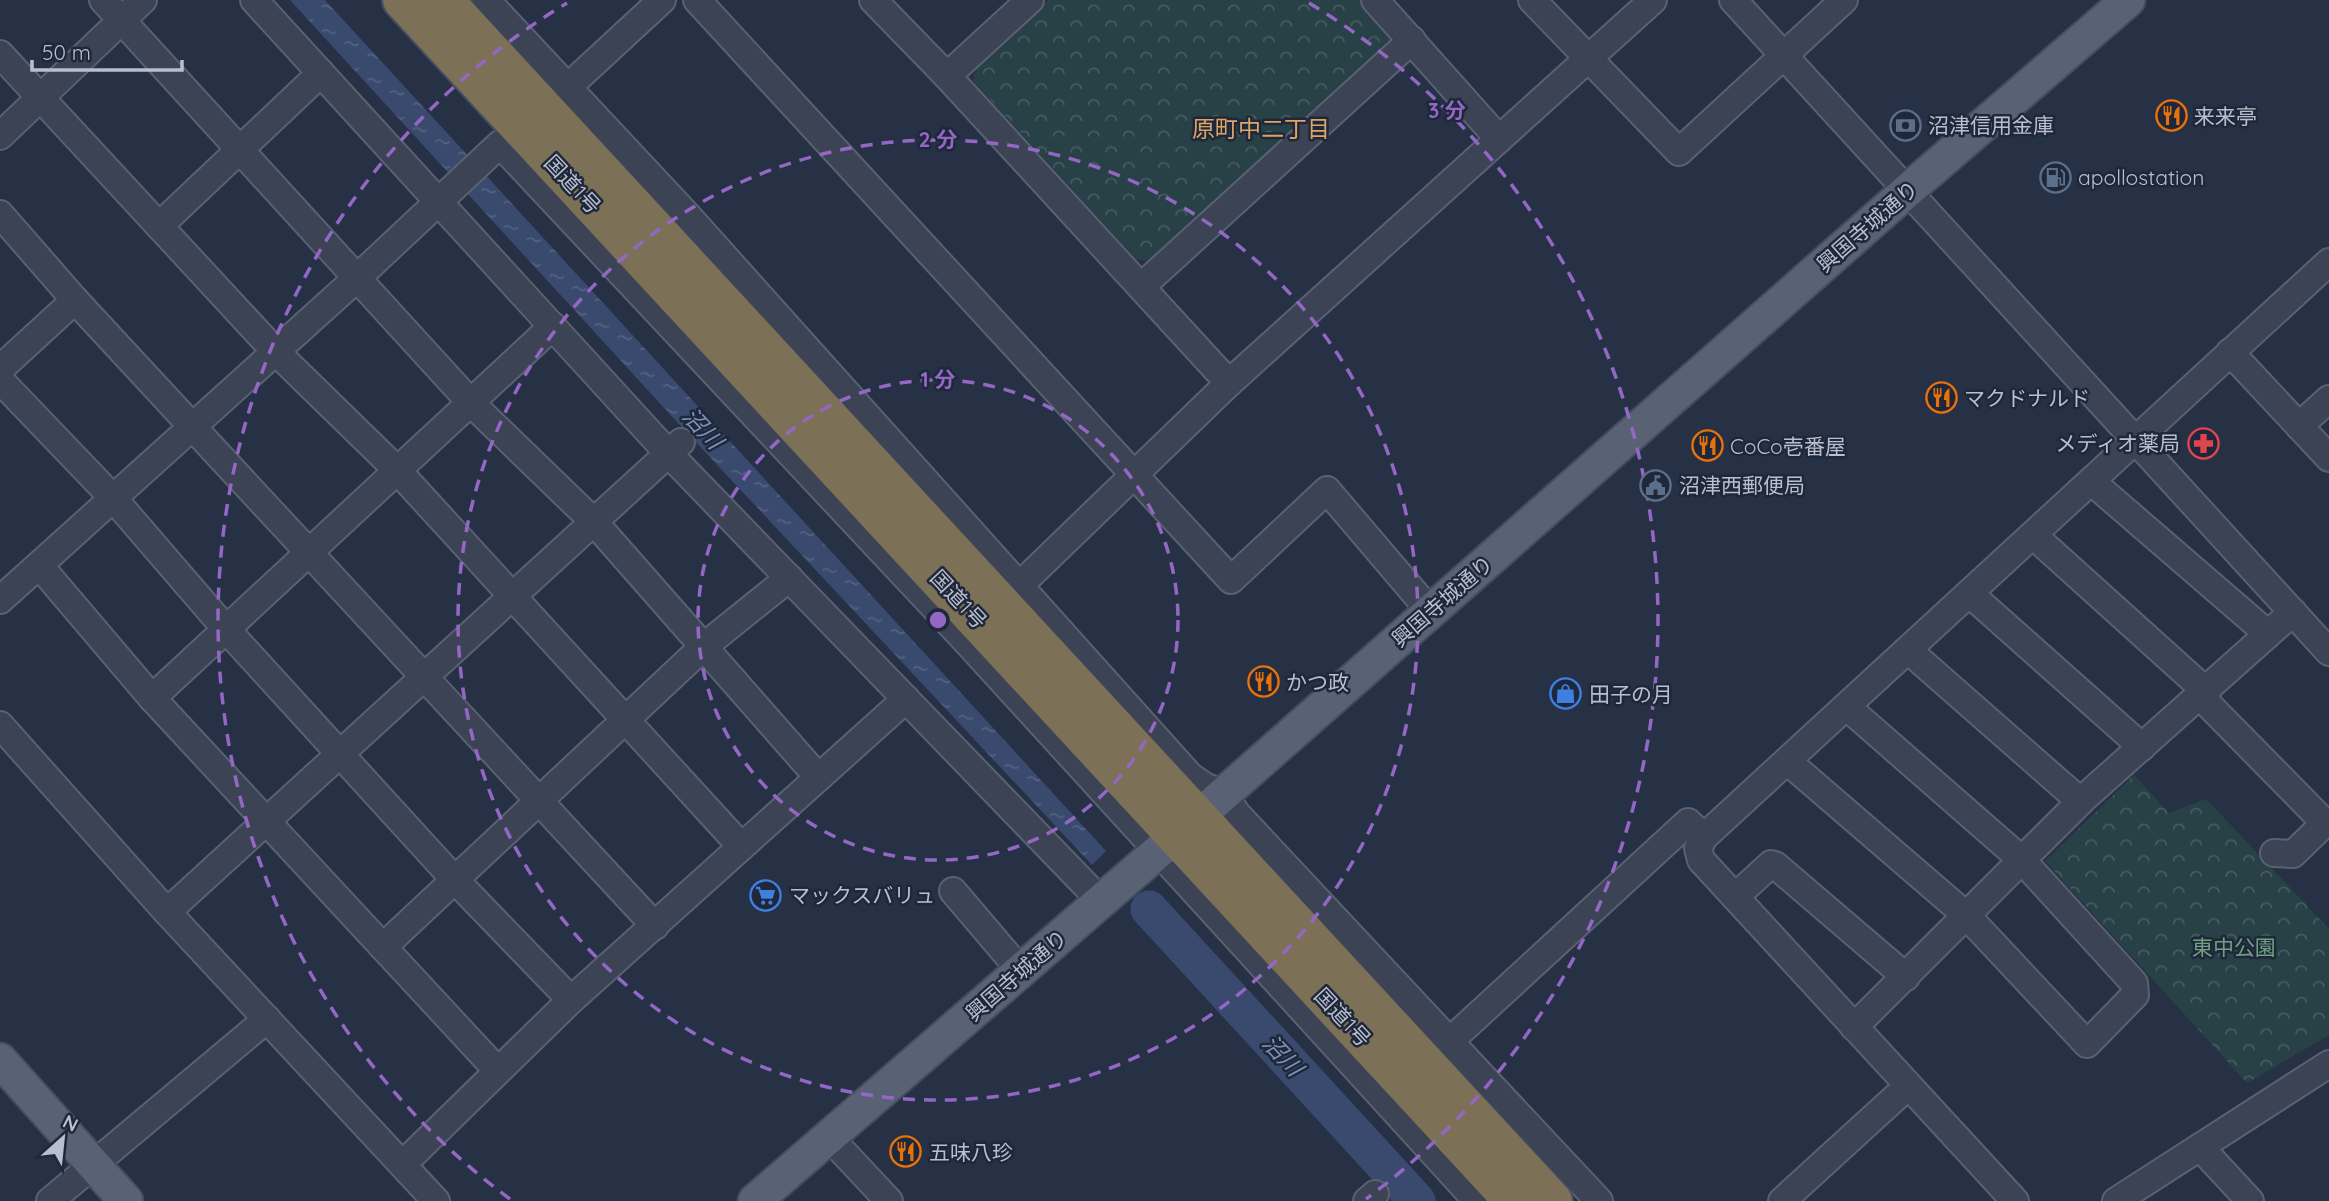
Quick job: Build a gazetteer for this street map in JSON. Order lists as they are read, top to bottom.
{
  "streets": {
    "highway": ["国道1号"],
    "main road": ["興国寺城通り"]
  },
  "crossings": [
    ["国道1号", "興国寺城通り"]
  ],
  "districts": ["原町中二丁目"],
  "water": ["沼川"],
  "parks": ["東中公園"],
  "places": {
    "restaurant": [
      "来来亭",
      "マクドナルド",
      "CoCo壱番屋",
      "かつ政",
      "五味八珍"
    ],
    "bank": ["沼津信用金庫"],
    "fuel station": ["apollostation"],
    "pharmacy": ["メディオ薬局"],
    "public building": ["沼津西郵便局"],
    "shop": ["田子の月"],
    "supermarket": ["マックスバリュ"]
  },
  "scale_bar": "50 m",
  "north": "top right",
  "rings": ["3 分", "2 分", "1 分"]
}
